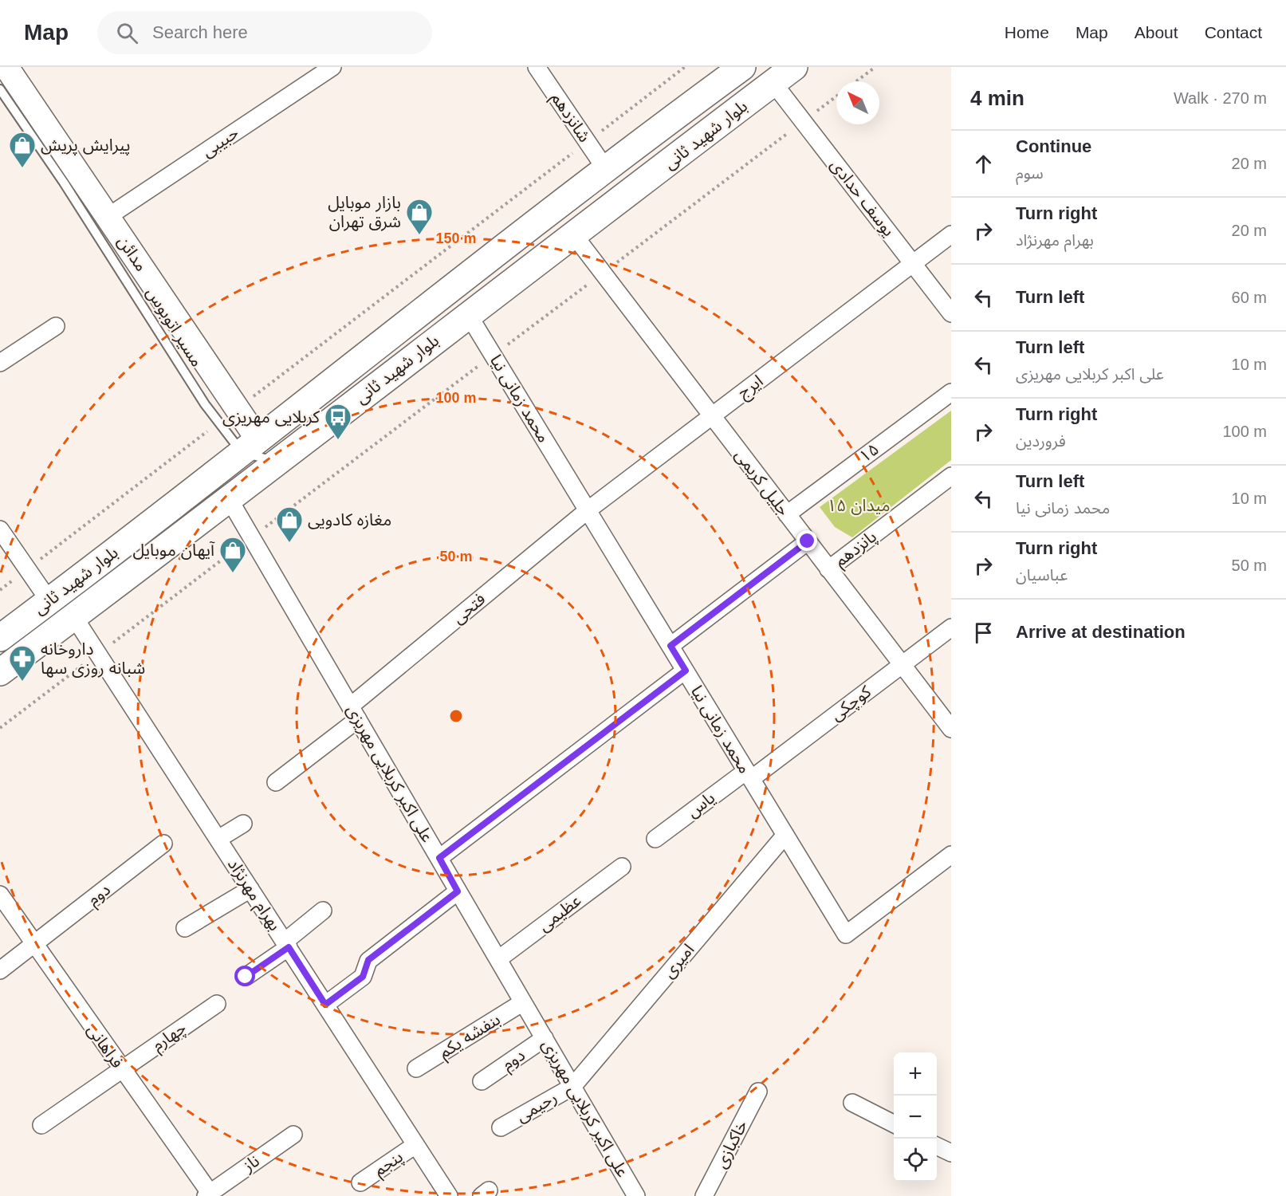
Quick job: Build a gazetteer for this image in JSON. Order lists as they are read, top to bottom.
{
  "streets": {
    "main road": ["بلوار شهید ثانی", "مدائن"],
    "street": [
      "شانزدهم",
      "حبیبی",
      "یوسف حدادی",
      "ایرج",
      "محمد زمانی نیا",
      "۱۵",
      "جلیل کریمی",
      "پانزدهم",
      "فتحی",
      "کوچکی",
      "علی اکبر کربلایی مهریزی",
      "یاس",
      "دوم",
      "بهرام مهرنژاد",
      "عظیمی",
      "امیری",
      "بنفشه یکم",
      "چهارم",
      "فراهانی",
      "رحیمی",
      "خاکبازی",
      "ناز",
      "پنجم"
    ],
    "lane": ["مسیر اتوبوس"]
  },
  "crossings": [
    ["شانزدهم", "بلوار شهید ثانی"],
    ["بلوار شهید ثانی", "یوسف حدادی"],
    ["بلوار شهید ثانی", "مدائن"],
    ["بلوار شهید ثانی", "محمد زمانی نیا"],
    ["بلوار شهید ثانی", "جلیل کریمی"],
    ["بلوار شهید ثانی", "علی اکبر کربلایی مهریزی"],
    ["بلوار شهید ثانی", "بهرام مهرنژاد"],
    ["حبیبی", "مدائن"],
    ["یوسف حدادی", "ایرج"],
    ["مدائن", "مسیر اتوبوس"],
    ["ایرج", "محمد زمانی نیا"],
    ["ایرج", "جلیل کریمی"],
    ["ایرج", "فتحی"],
    ["محمد زمانی نیا", "فتحی"],
    ["محمد زمانی نیا", "کوچکی"],
    ["محمد زمانی نیا", "یاس"],
    ["محمد زمانی نیا", "امیری"],
    ["۱۵", "جلیل کریمی"],
    ["جلیل کریمی", "پانزدهم"],
    ["جلیل کریمی", "کوچکی"],
    ["فتحی", "علی اکبر کربلایی مهریزی"],
    ["کوچکی", "یاس"],
    ["علی اکبر کربلایی مهریزی", "دوم"],
    ["علی اکبر کربلایی مهریزی", "عظیمی"],
    ["علی اکبر کربلایی مهریزی", "امیری"],
    ["علی اکبر کربلایی مهریزی", "بنفشه یکم"],
    ["علی اکبر کربلایی مهریزی", "رحیمی"],
    ["دوم", "فراهانی"],
    ["بهرام مهرنژاد", "پنجم"],
    ["امیری", "رحیمی"],
    ["چهارم", "فراهانی"],
    ["فراهانی", "ناز"]
  ],
  "parks": ["میدان ۱۵"],
  "places": {
    "shop": [
      "پیرایش پریش",
      "بازار موبایل شرق تهران",
      "مغازه کادویی",
      "آیهان موبایل"
    ],
    "bus stop": ["کربلایی مهریزی"],
    "pharmacy": ["داروخانه شبانه روزی سها"]
  },
  "north": "top left",
  "page": {
    "header": "Map",
    "search": "Search here",
    "nav": [
      "Home",
      "Map",
      "About",
      "Contact"
    ],
    "heading": ["4 min", "Walk · 270 m"],
    "list": [
      ["Continue", "سوم", "20 m"],
      ["Turn right", "بهرام مهرنژاد", "20 m"],
      ["Turn left", "60 m"],
      ["Turn left", "علی اکبر کربلایی مهریزی", "10 m"],
      ["Turn right", "فروردین", "100 m"],
      ["Turn left", "محمد زمانی نیا", "10 m"],
      ["Turn right", "عباسیان", "50 m"],
      "Arrive at destination"
    ],
    "map_buttons": ["+", "−"]
  },
  "rings": ["150 m", "100 m", "50 m"]
}
